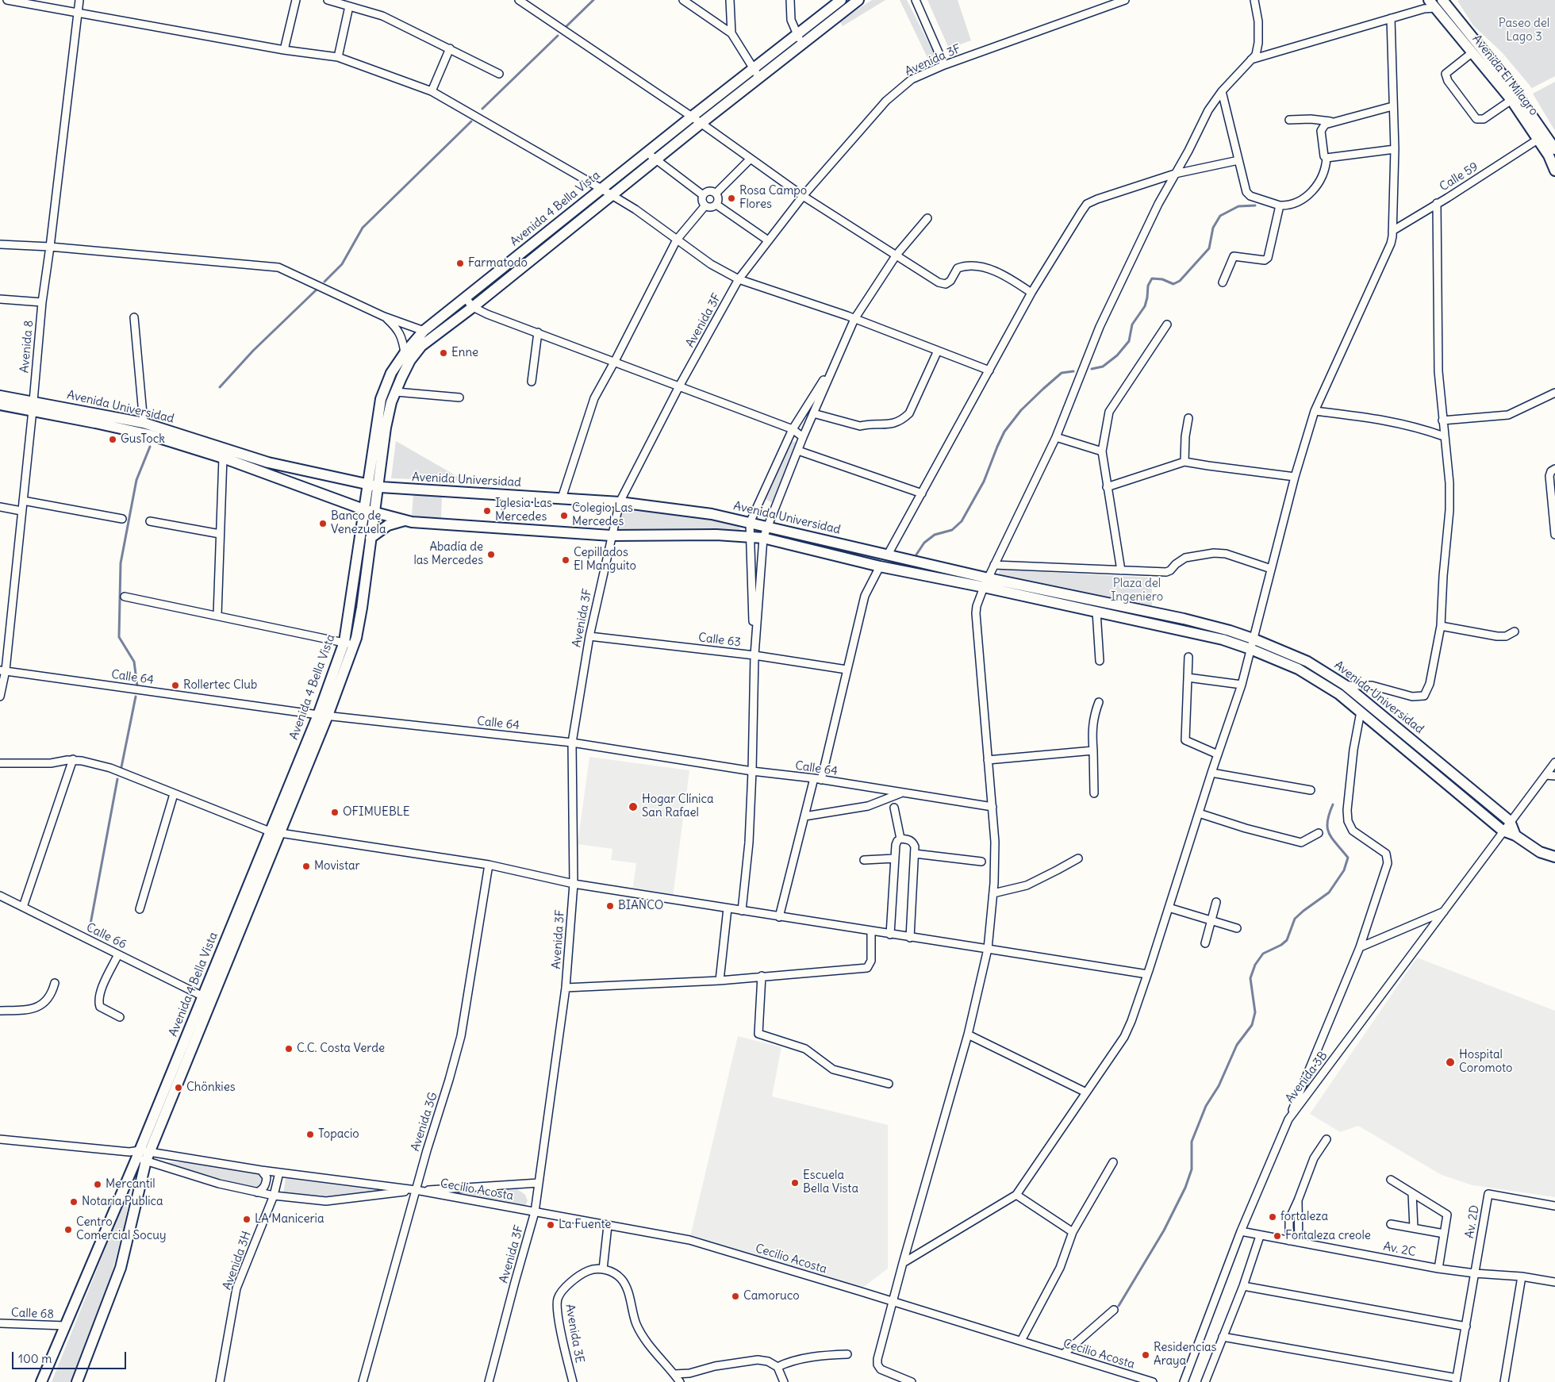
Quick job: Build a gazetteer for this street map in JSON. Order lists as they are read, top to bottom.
{
  "streets": {
    "street": [
      "Avenida 3F",
      "Avenida El Milagro",
      "Calle 59",
      "Avenida 4 Bella Vista",
      "Avenida 8",
      "Avenida Universidad",
      "Calle 63",
      "Calle 64",
      "Calle 66",
      "Avenida 3B",
      "Avenida 3G",
      "Cecilio Acosta",
      "Av. 2D",
      "Av. 2C",
      "Avenida 3H",
      "Calle 68",
      "Avenida 3E"
    ]
  },
  "crossings": [
    ["Avenida 3F", "Avenida Universidad"],
    ["Avenida 3F", "Calle 63"],
    ["Avenida 3F", "Calle 64"],
    ["Avenida 3F", "Cecilio Acosta"],
    ["Avenida El Milagro", "Calle 59"],
    ["Avenida 4 Bella Vista", "Avenida Universidad"],
    ["Avenida 4 Bella Vista", "Calle 64"],
    ["Avenida 4 Bella Vista", "Calle 66"],
    ["Avenida 4 Bella Vista", "Cecilio Acosta"],
    ["Avenida 4 Bella Vista", "Calle 68"],
    ["Avenida 8", "Avenida Universidad"],
    ["Avenida 8", "Calle 64"],
    ["Avenida Universidad", "Avenida 3B"],
    ["Avenida 3B", "Av. 2C"],
    ["Avenida 3G", "Cecilio Acosta"],
    ["Cecilio Acosta", "Avenida 3H"],
    ["Av. 2D", "Av. 2C"]
  ],
  "parks": ["Paseo del Lago 3", "Plaza del Ingeniero"],
  "places": [
    "Rosa Campo Flores",
    "Farmatodo",
    "Enne",
    "GusTock",
    "Iglesia Las Mercedes",
    "Colegio Las Mercedes",
    "Banco de Venezuela",
    "Abadía de las Mercedes",
    "Cepillados El Manguito",
    "Rollertec Club",
    "Hogar Clínica San Rafael",
    "OFIMUEBLE",
    "Movistar",
    "BIANCO",
    "C.C. Costa Verde",
    "Hospital Coromoto",
    "Chönkies",
    "Topacio",
    "Escuela Bella Vista",
    "Mercantil",
    "Notaria Publica",
    "fortaleza",
    "LA Maniceria",
    "La Fuente",
    "Centro Comercial Socuy",
    "Fortaleza creole",
    "Camoruco",
    "Residencias Araya"
  ],
  "scale_bar": "100 m"
}
